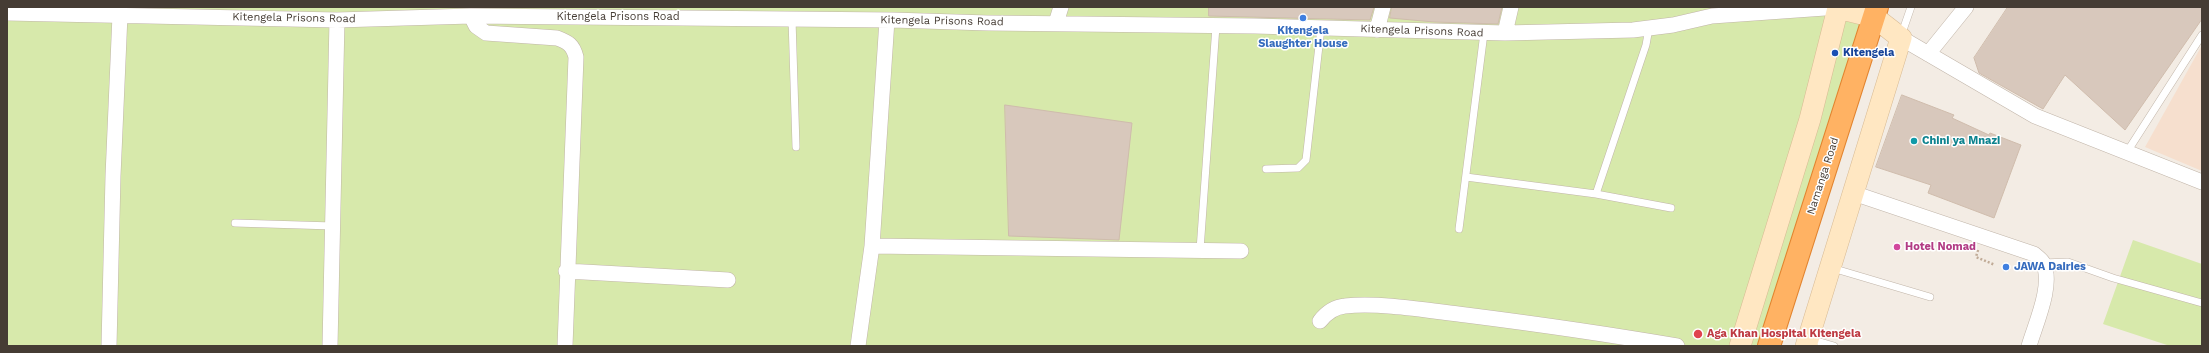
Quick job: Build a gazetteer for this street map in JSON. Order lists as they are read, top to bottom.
{
  "streets": {
    "highway": ["Namanga Road"],
    "street": ["Kitengela Prisons Road"]
  },
  "crossings": [
    ["Kitengela Prisons Road", "Namanga Road"]
  ],
  "places": [
    "Kitengela Slaughter House",
    "Kitengela",
    "Chini ya Mnazi",
    "Hotel Nomad",
    "JAWA Dairies",
    "Aga Khan Hospital Kitengela"
  ]
}
